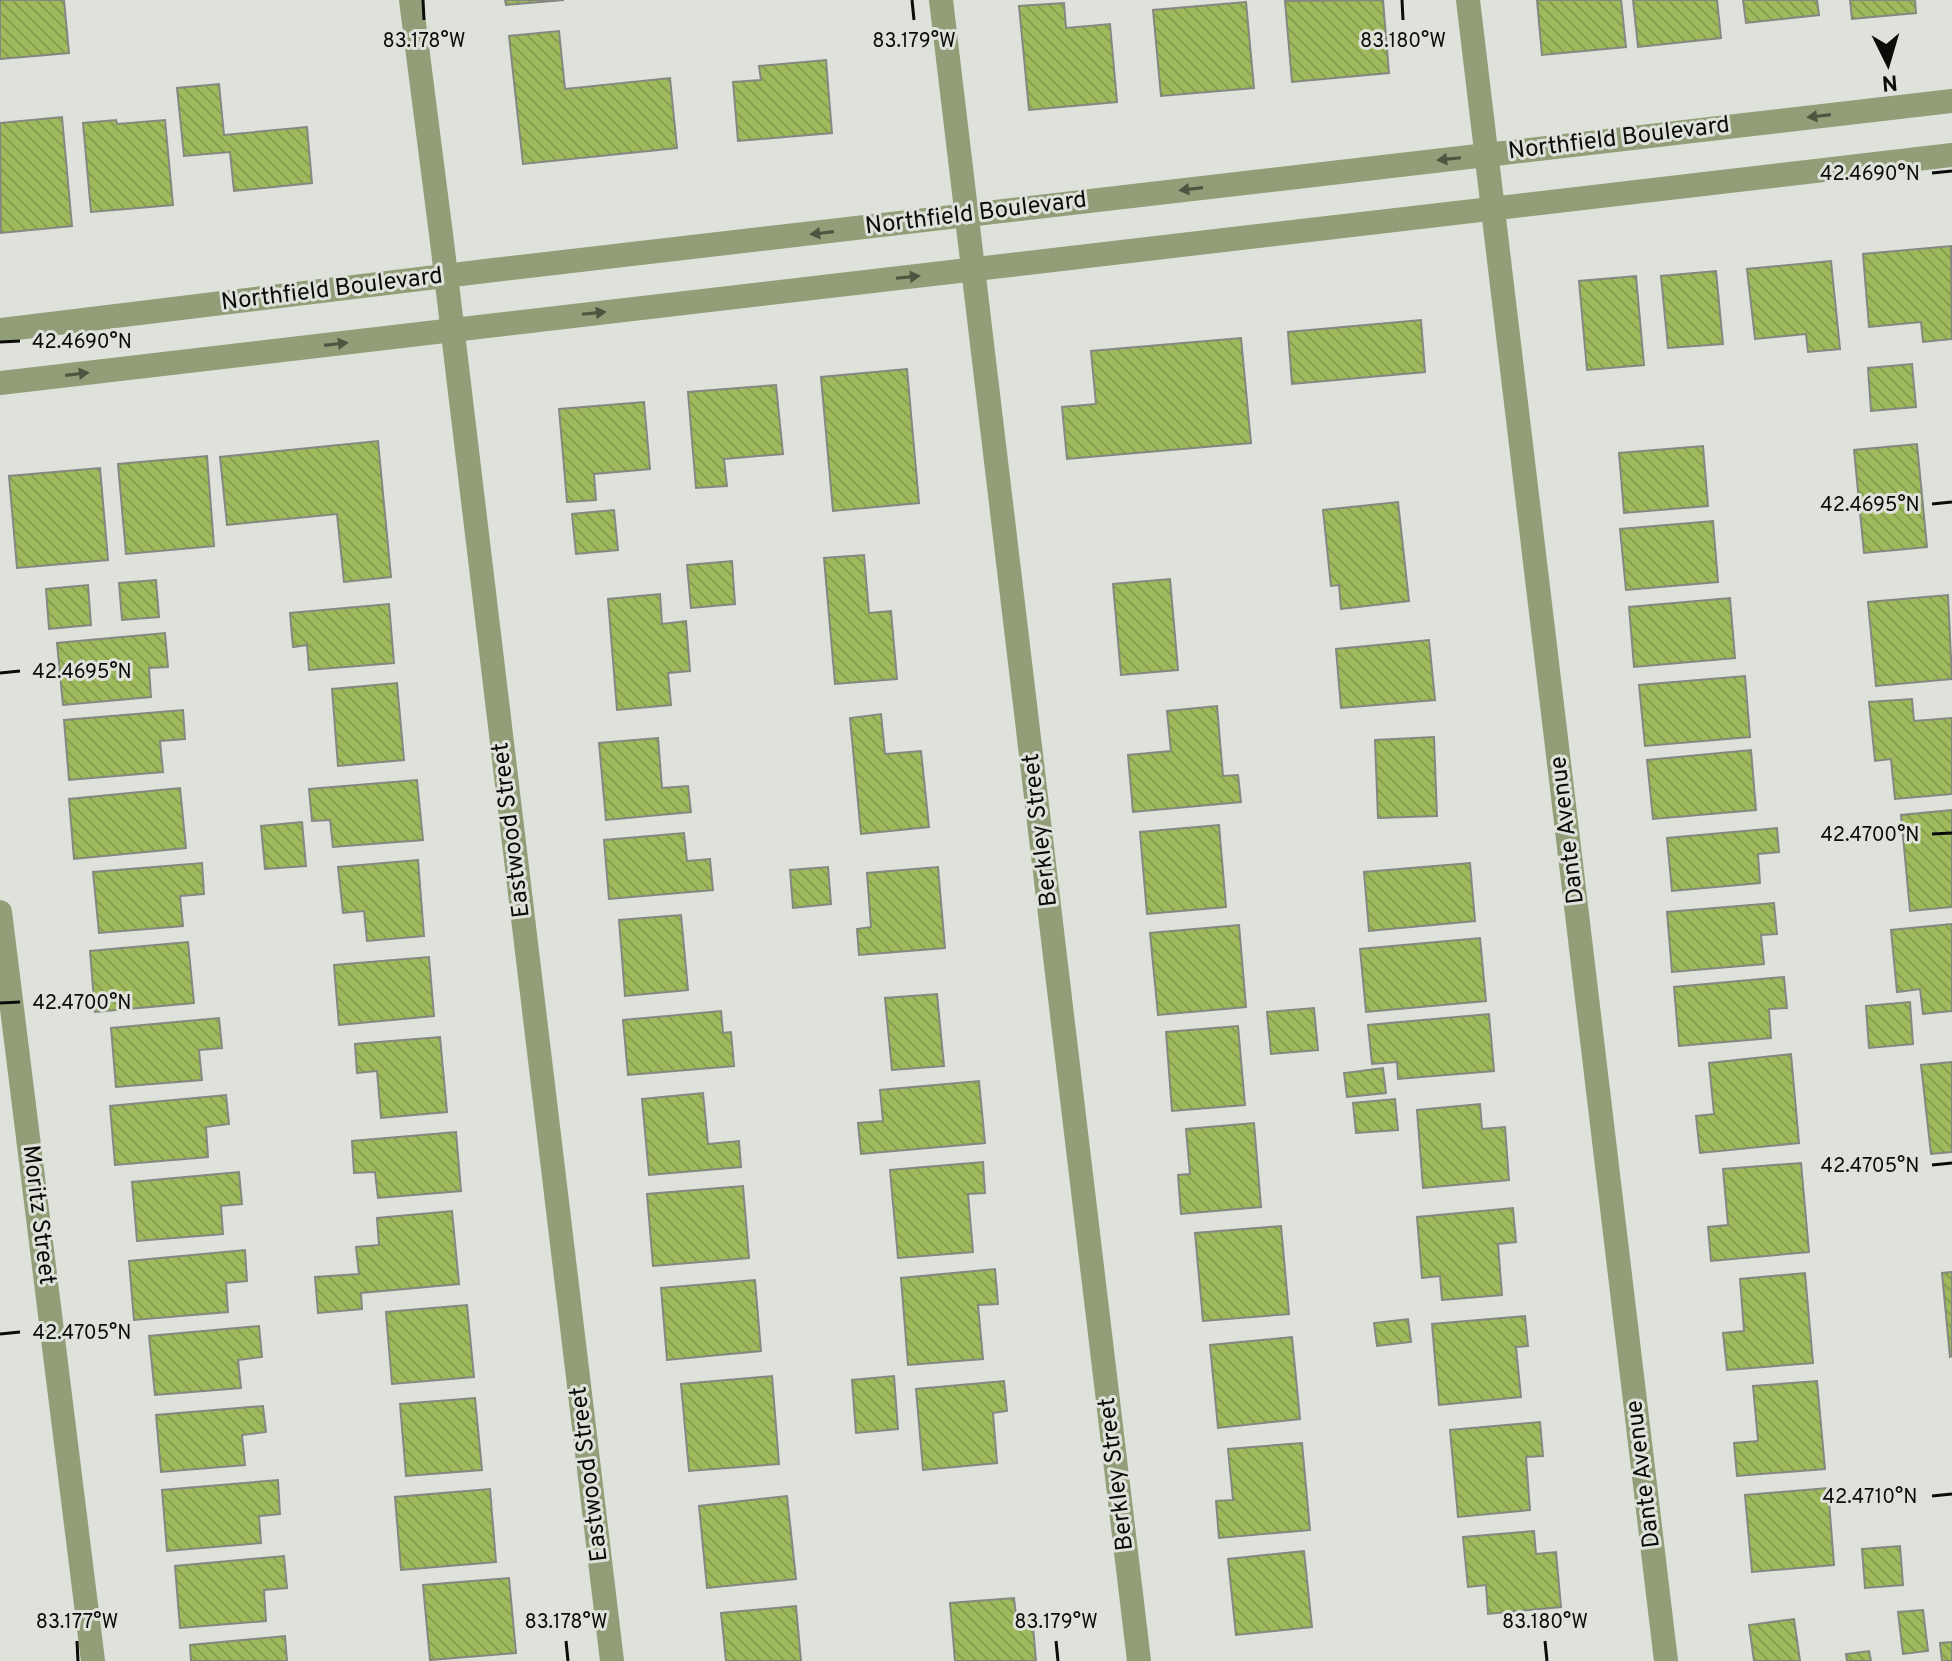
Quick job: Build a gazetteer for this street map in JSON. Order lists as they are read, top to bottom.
{
  "streets": {
    "street": [
      "Northfield Boulevard",
      "Eastwood Street",
      "Berkley Street",
      "Dante Avenue",
      "Moritz Street"
    ]
  },
  "crossings": [
    ["Northfield Boulevard", "Eastwood Street"],
    ["Northfield Boulevard", "Berkley Street"],
    ["Northfield Boulevard", "Dante Avenue"]
  ],
  "north": "bottom",
  "coordinates": [
    "83.178°W",
    "83.179°W",
    "83.180°W",
    "42.4690°N",
    "42.4695°N",
    "42.4700°N",
    "42.4705°N",
    "42.4710°N",
    "83.177°W"
  ]
}
